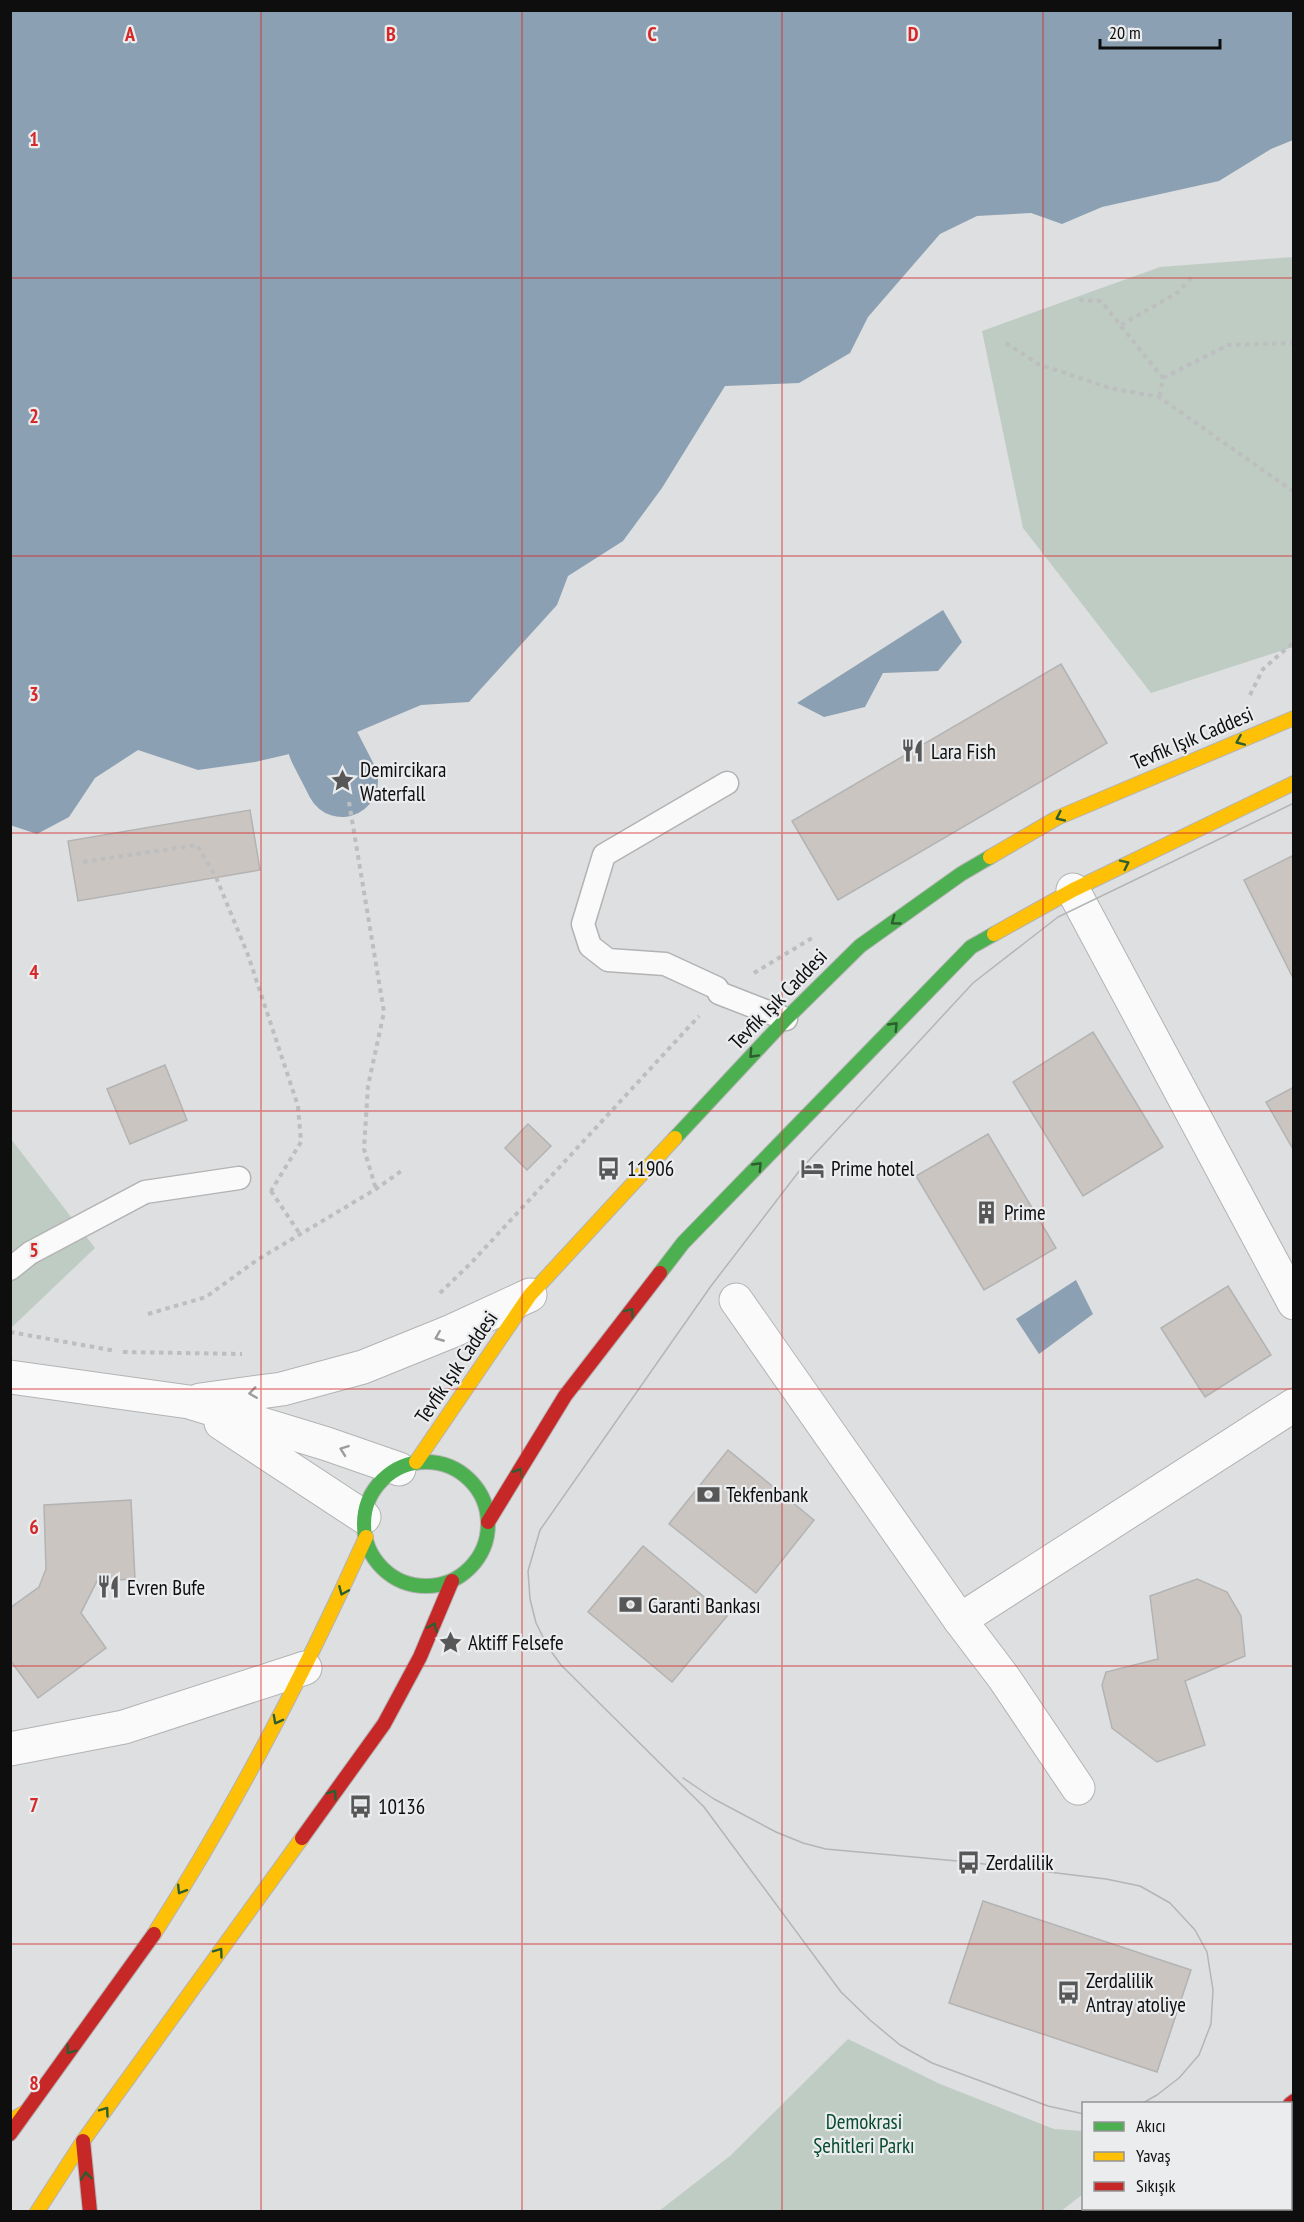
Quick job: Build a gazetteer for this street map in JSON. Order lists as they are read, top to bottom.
{
  "streets": {
    "street": ["Tevfik Işık Caddesi"]
  },
  "parks": ["Demokrasi Şehitleri Parkı"],
  "places": {
    "restaurant": ["Lara Fish", "Evren Bufe"],
    "place": ["Demircikara Waterfall", "Aktiff Felsefe"],
    "bus stop": [
      "11906",
      "10136",
      "Zerdalilik",
      "Zerdalilik Antray atoliye"
    ],
    "hotel": ["Prime hotel"],
    "building": ["Prime"],
    "bank": ["Tekfenbank", "Garanti Bankası"]
  },
  "legend": ["Akıcı", "Yavaş", "Sıkışık"],
  "scale_bar": "20 m",
  "grid": {
    "columns": [
      "A",
      "B",
      "C",
      "D"
    ],
    "rows": [
      "1",
      "2",
      "3",
      "4",
      "5",
      "6",
      "7",
      "8"
    ]
  }
}
